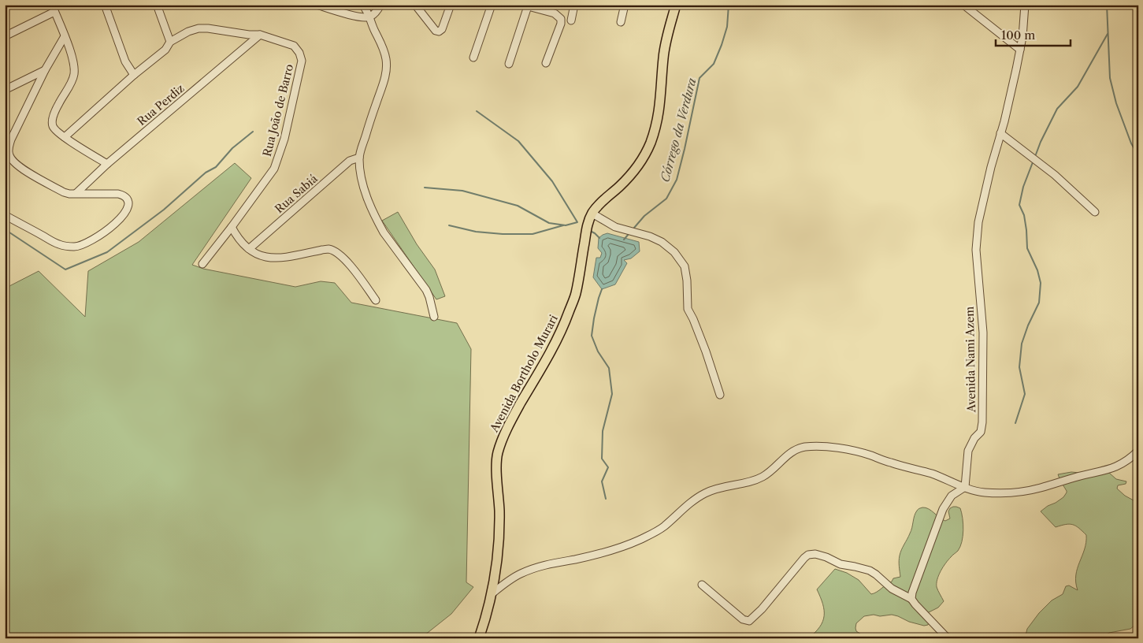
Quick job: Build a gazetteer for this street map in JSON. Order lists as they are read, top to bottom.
{
  "streets": {
    "main road": ["Avenida Bortholo Murari"],
    "street": [
      "Rua Perdiz",
      "Rua João de Barro",
      "Rua Sabiá",
      "Avenida Nami Azem"
    ]
  },
  "crossings": [
    ["Rua Perdiz", "Rua João de Barro"]
  ],
  "water": ["Córrego da Verdura"],
  "scale_bar": "100 m"
}
